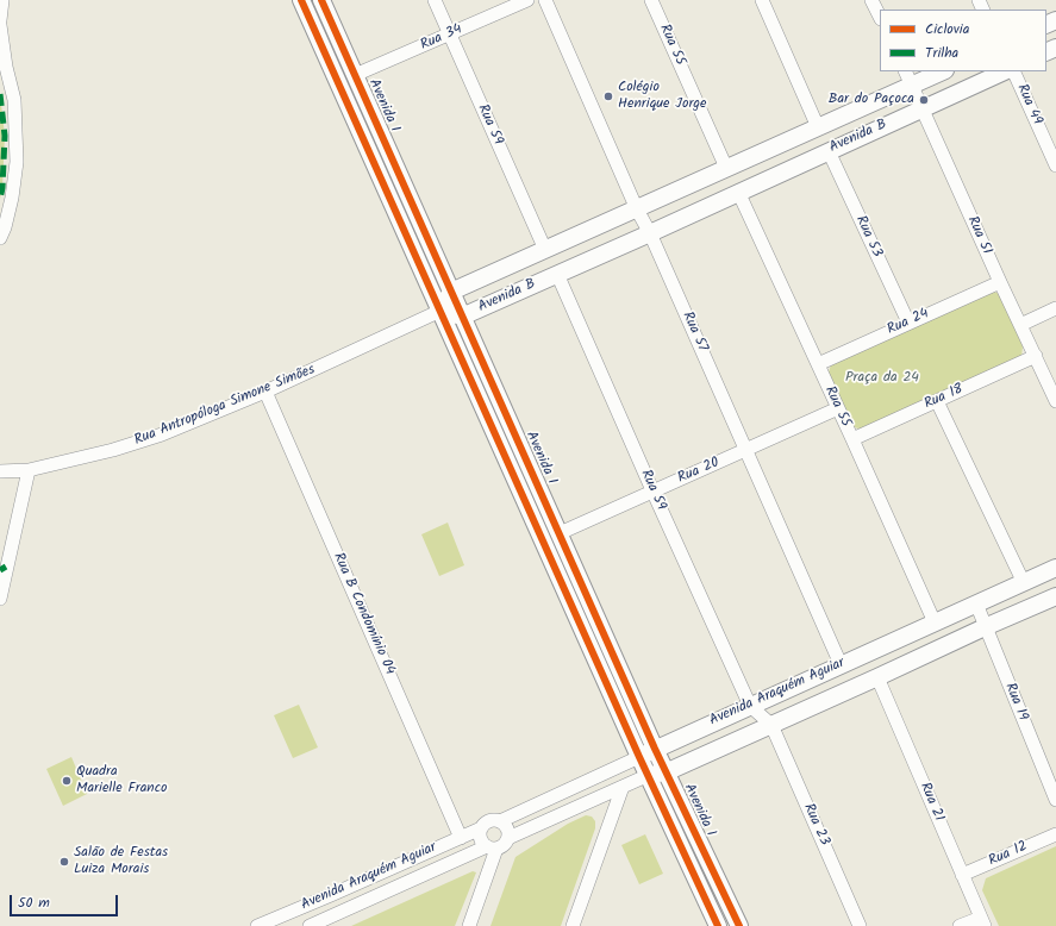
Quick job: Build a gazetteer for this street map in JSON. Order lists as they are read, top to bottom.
{
  "streets": {
    "street": [
      "Rua 34",
      "Rua 55",
      "Rua 49",
      "Avenida I",
      "Rua 59",
      "Avenida B",
      "Rua 51",
      "Rua 53",
      "Rua 24",
      "Rua 57",
      "Rua 18",
      "Rua Antropóloga Simone Simões",
      "Rua 20",
      "Rua B Condomínio 04",
      "Avenida Araquém Aguiar",
      "Rua 19",
      "Rua 21",
      "Rua 23",
      "Rua 12"
    ]
  },
  "crossings": [
    ["Rua 34", "Avenida I"],
    ["Rua 34", "Rua 59"],
    ["Rua 55", "Avenida B"],
    ["Rua 55", "Rua 24"],
    ["Rua 55", "Rua 18"],
    ["Rua 55", "Rua 20"],
    ["Rua 55", "Avenida Araquém Aguiar"],
    ["Avenida I", "Avenida B"],
    ["Avenida I", "Rua 20"],
    ["Avenida I", "Avenida Araquém Aguiar"],
    ["Rua 59", "Avenida B"],
    ["Rua 59", "Rua 20"],
    ["Rua 59", "Avenida Araquém Aguiar"],
    ["Avenida B", "Rua 51"],
    ["Avenida B", "Rua 53"],
    ["Avenida B", "Rua 57"],
    ["Avenida B", "Rua Antropóloga Simone Simões"],
    ["Rua 51", "Rua 24"],
    ["Rua 51", "Rua 18"],
    ["Rua 53", "Rua 24"],
    ["Rua 57", "Rua 20"],
    ["Rua 57", "Avenida Araquém Aguiar"],
    ["Rua Antropóloga Simone Simões", "Rua B Condomínio 04"],
    ["Rua B Condomínio 04", "Avenida Araquém Aguiar"],
    ["Avenida Araquém Aguiar", "Rua 19"],
    ["Avenida Araquém Aguiar", "Rua 21"],
    ["Avenida Araquém Aguiar", "Rua 23"],
    ["Rua 21", "Rua 12"]
  ],
  "parks": ["Praça da 24"],
  "places": [
    "Colégio Henrique Jorge",
    "Bar do Paçoca",
    "Quadra Marielle Franco",
    "Salão de Festas Luiza Morais"
  ],
  "legend": ["Ciclovia", "Trilha"],
  "scale_bar": "50 m"
}
